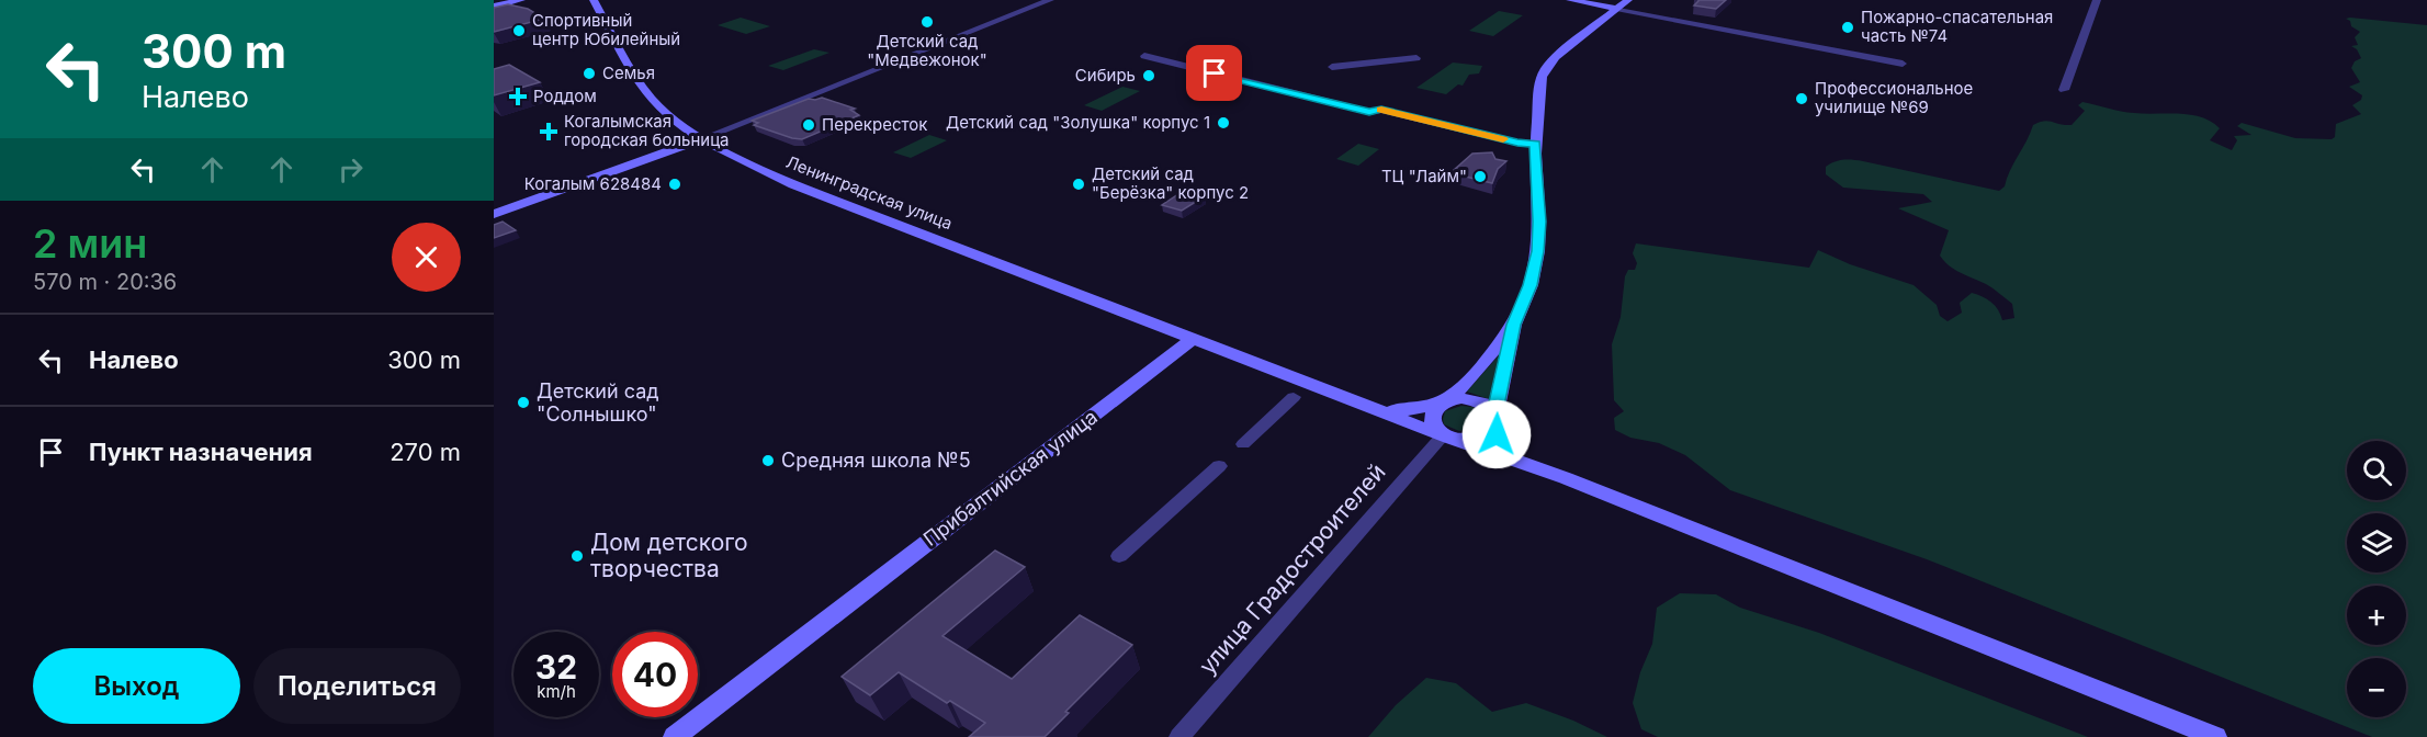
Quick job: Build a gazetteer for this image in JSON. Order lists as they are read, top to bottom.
{
  "streets": {
    "street": ["Ленинградская улица", "Прибалтийская улица", "улица Градостроителей"]
  },
  "crossings": [
    ["Ленинградская улица", "Прибалтийская улица"]
  ],
  "places": {
    "other": [
      "Детский сад \"Медвежонок\"",
      "Пожарно-спасательная часть №74",
      "Спортивный центр Юбилейный",
      "Семья",
      "Сибирь",
      "Профессиональное училище №69",
      "Детский сад \"Золушка\" корпус 1",
      "Перекресток",
      "ТЦ \"Лайм\"",
      "Когалым 628484",
      "Детский сад \"Берёзка\" корпус 2",
      "Детский сад \"Солнышко\"",
      "Средняя школа №5",
      "Дом детского творчества"
    ],
    "health": ["Роддом", "Когалымская городская больница"]
  },
  "page": {
    "turn": ["300 m", "Налево"],
    "heading": ["2 мин", "570 m · 20:36"],
    "list": [
      {
        "name": "Налево",
        "value": "300 m"
      },
      {
        "name": "Пункт назначения",
        "value": "270 m"
      }
    ],
    "map_buttons": ["+", "−"],
    "speed": "32 km/h",
    "limit": "40",
    "buttons": ["Выход", "Поделиться"]
  }
}
